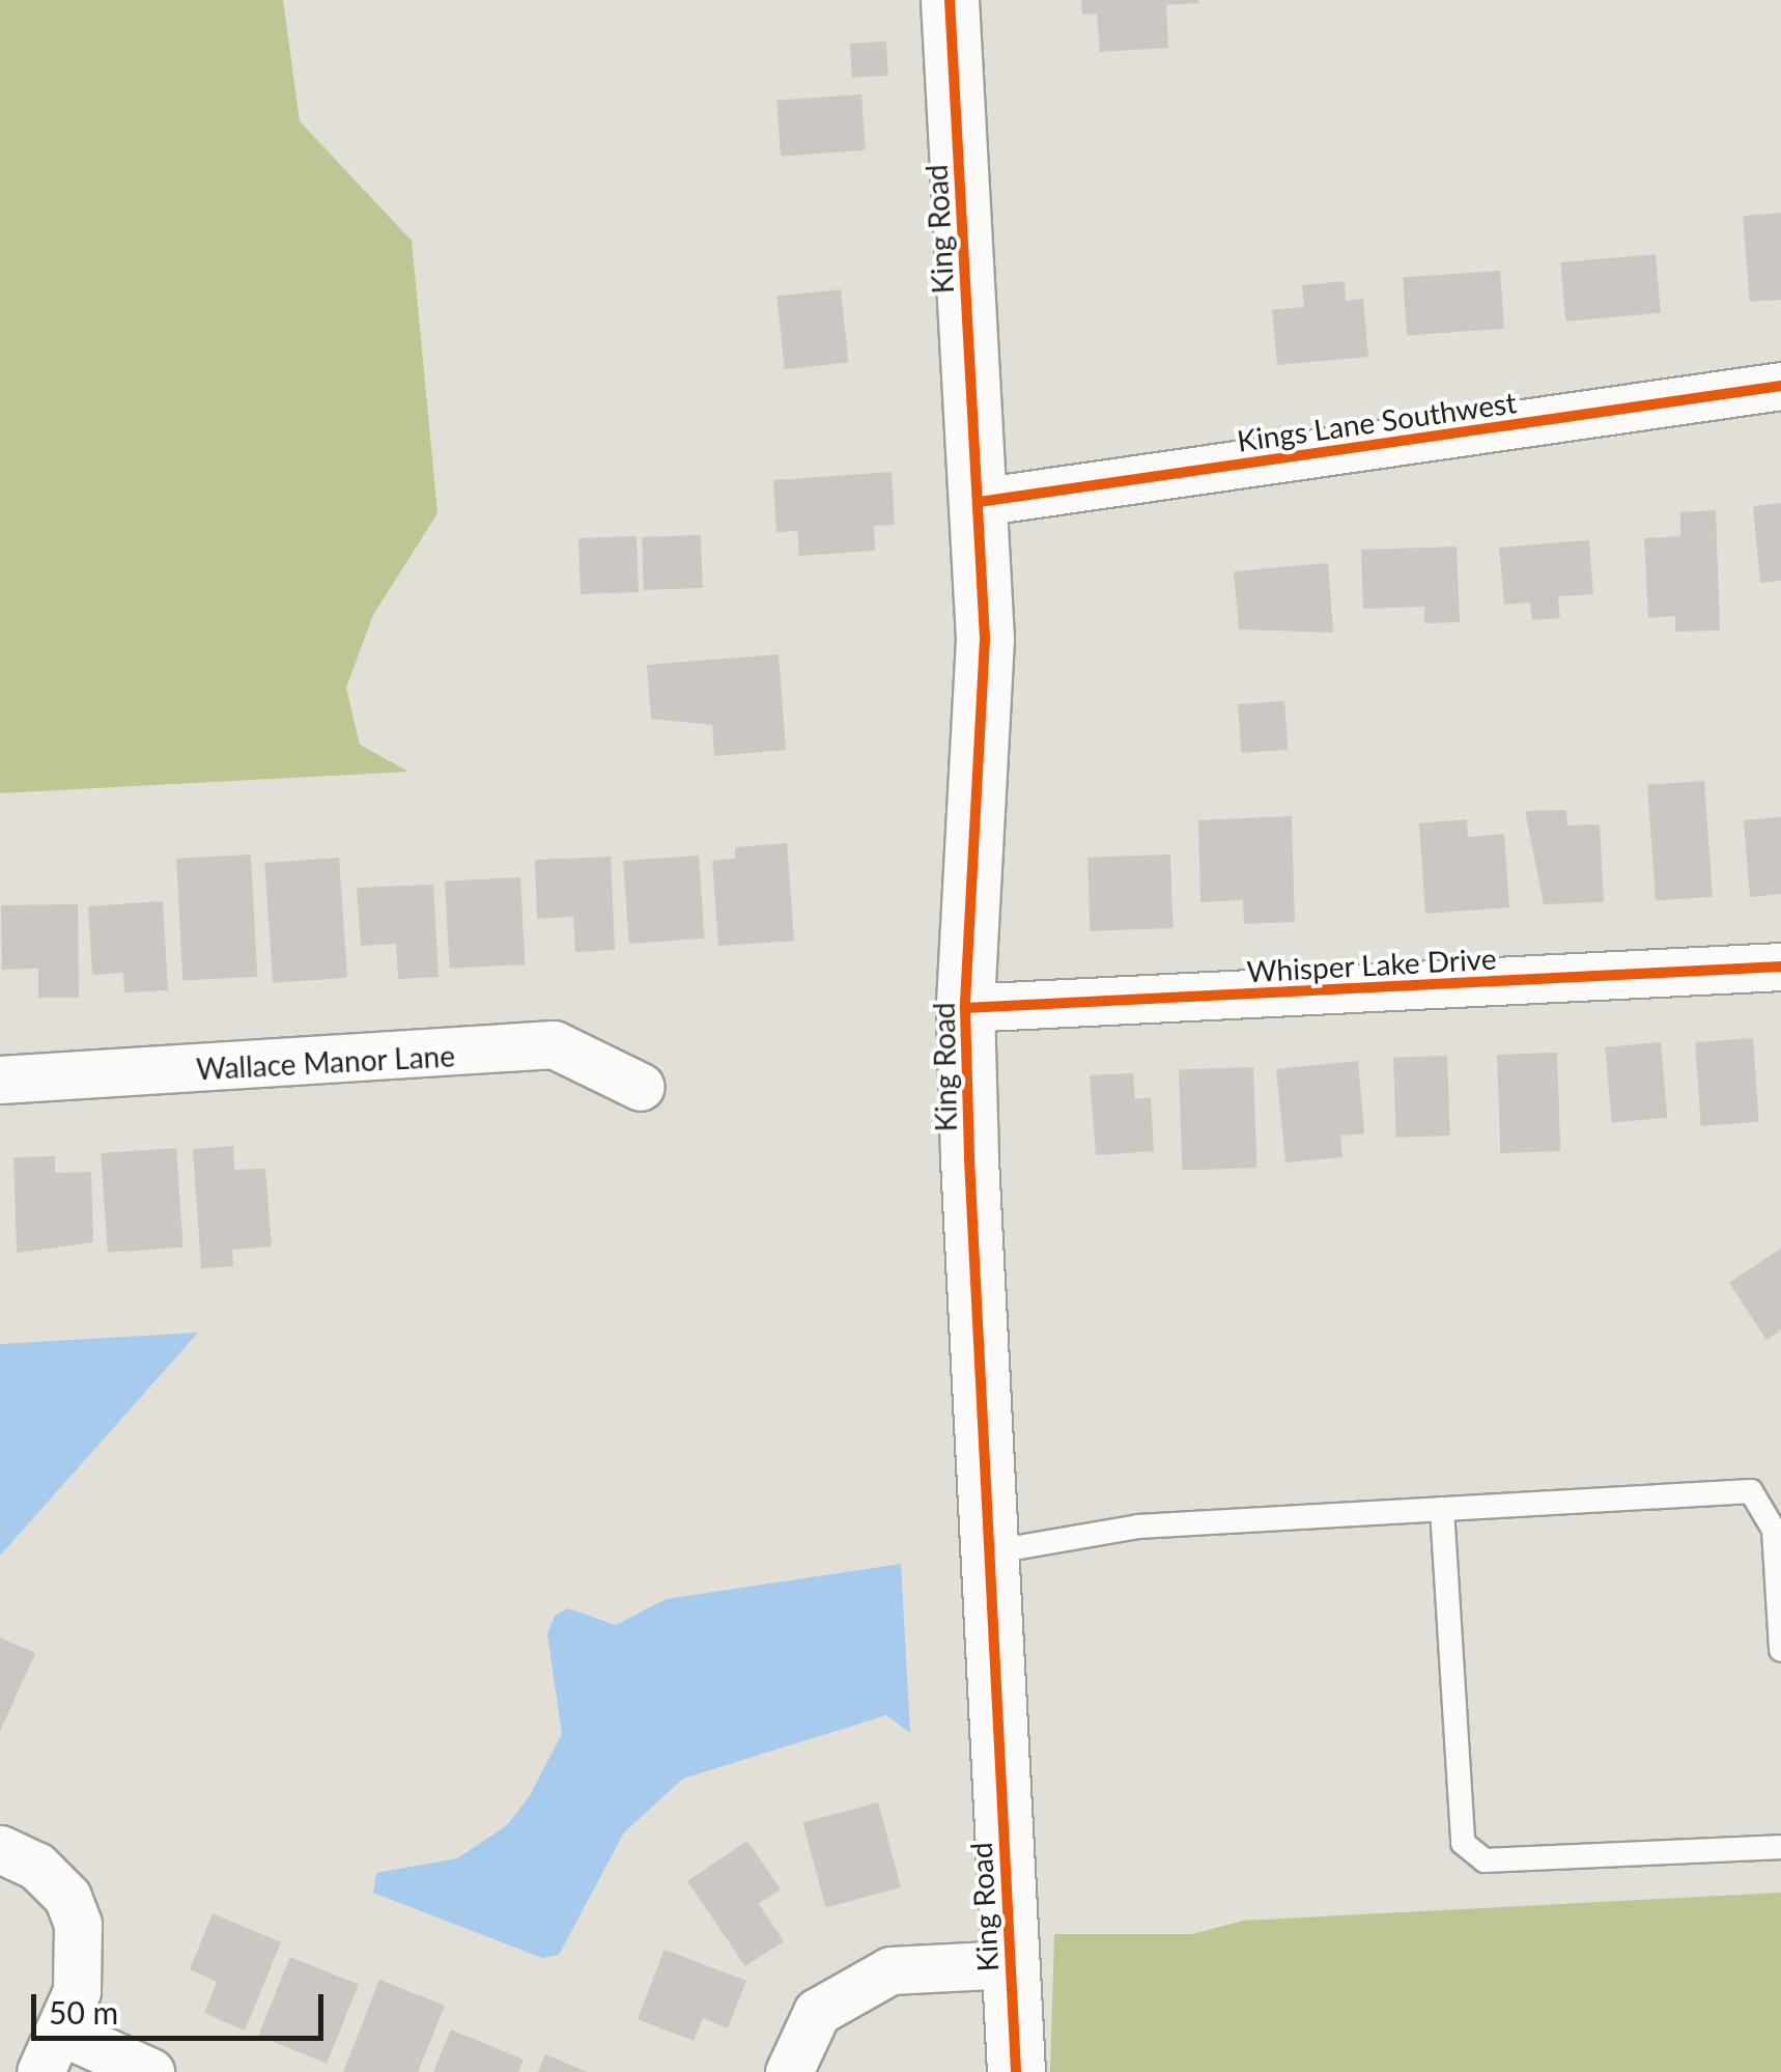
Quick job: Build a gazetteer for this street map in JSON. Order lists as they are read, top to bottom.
{
  "streets": {
    "street": [
      "King Road",
      "Kings Lane Southwest",
      "Whisper Lake Drive",
      "Wallace Manor Lane"
    ]
  },
  "crossings": [
    ["King Road", "Kings Lane Southwest"],
    ["King Road", "Whisper Lake Drive"]
  ],
  "scale_bar": "50 m"
}
